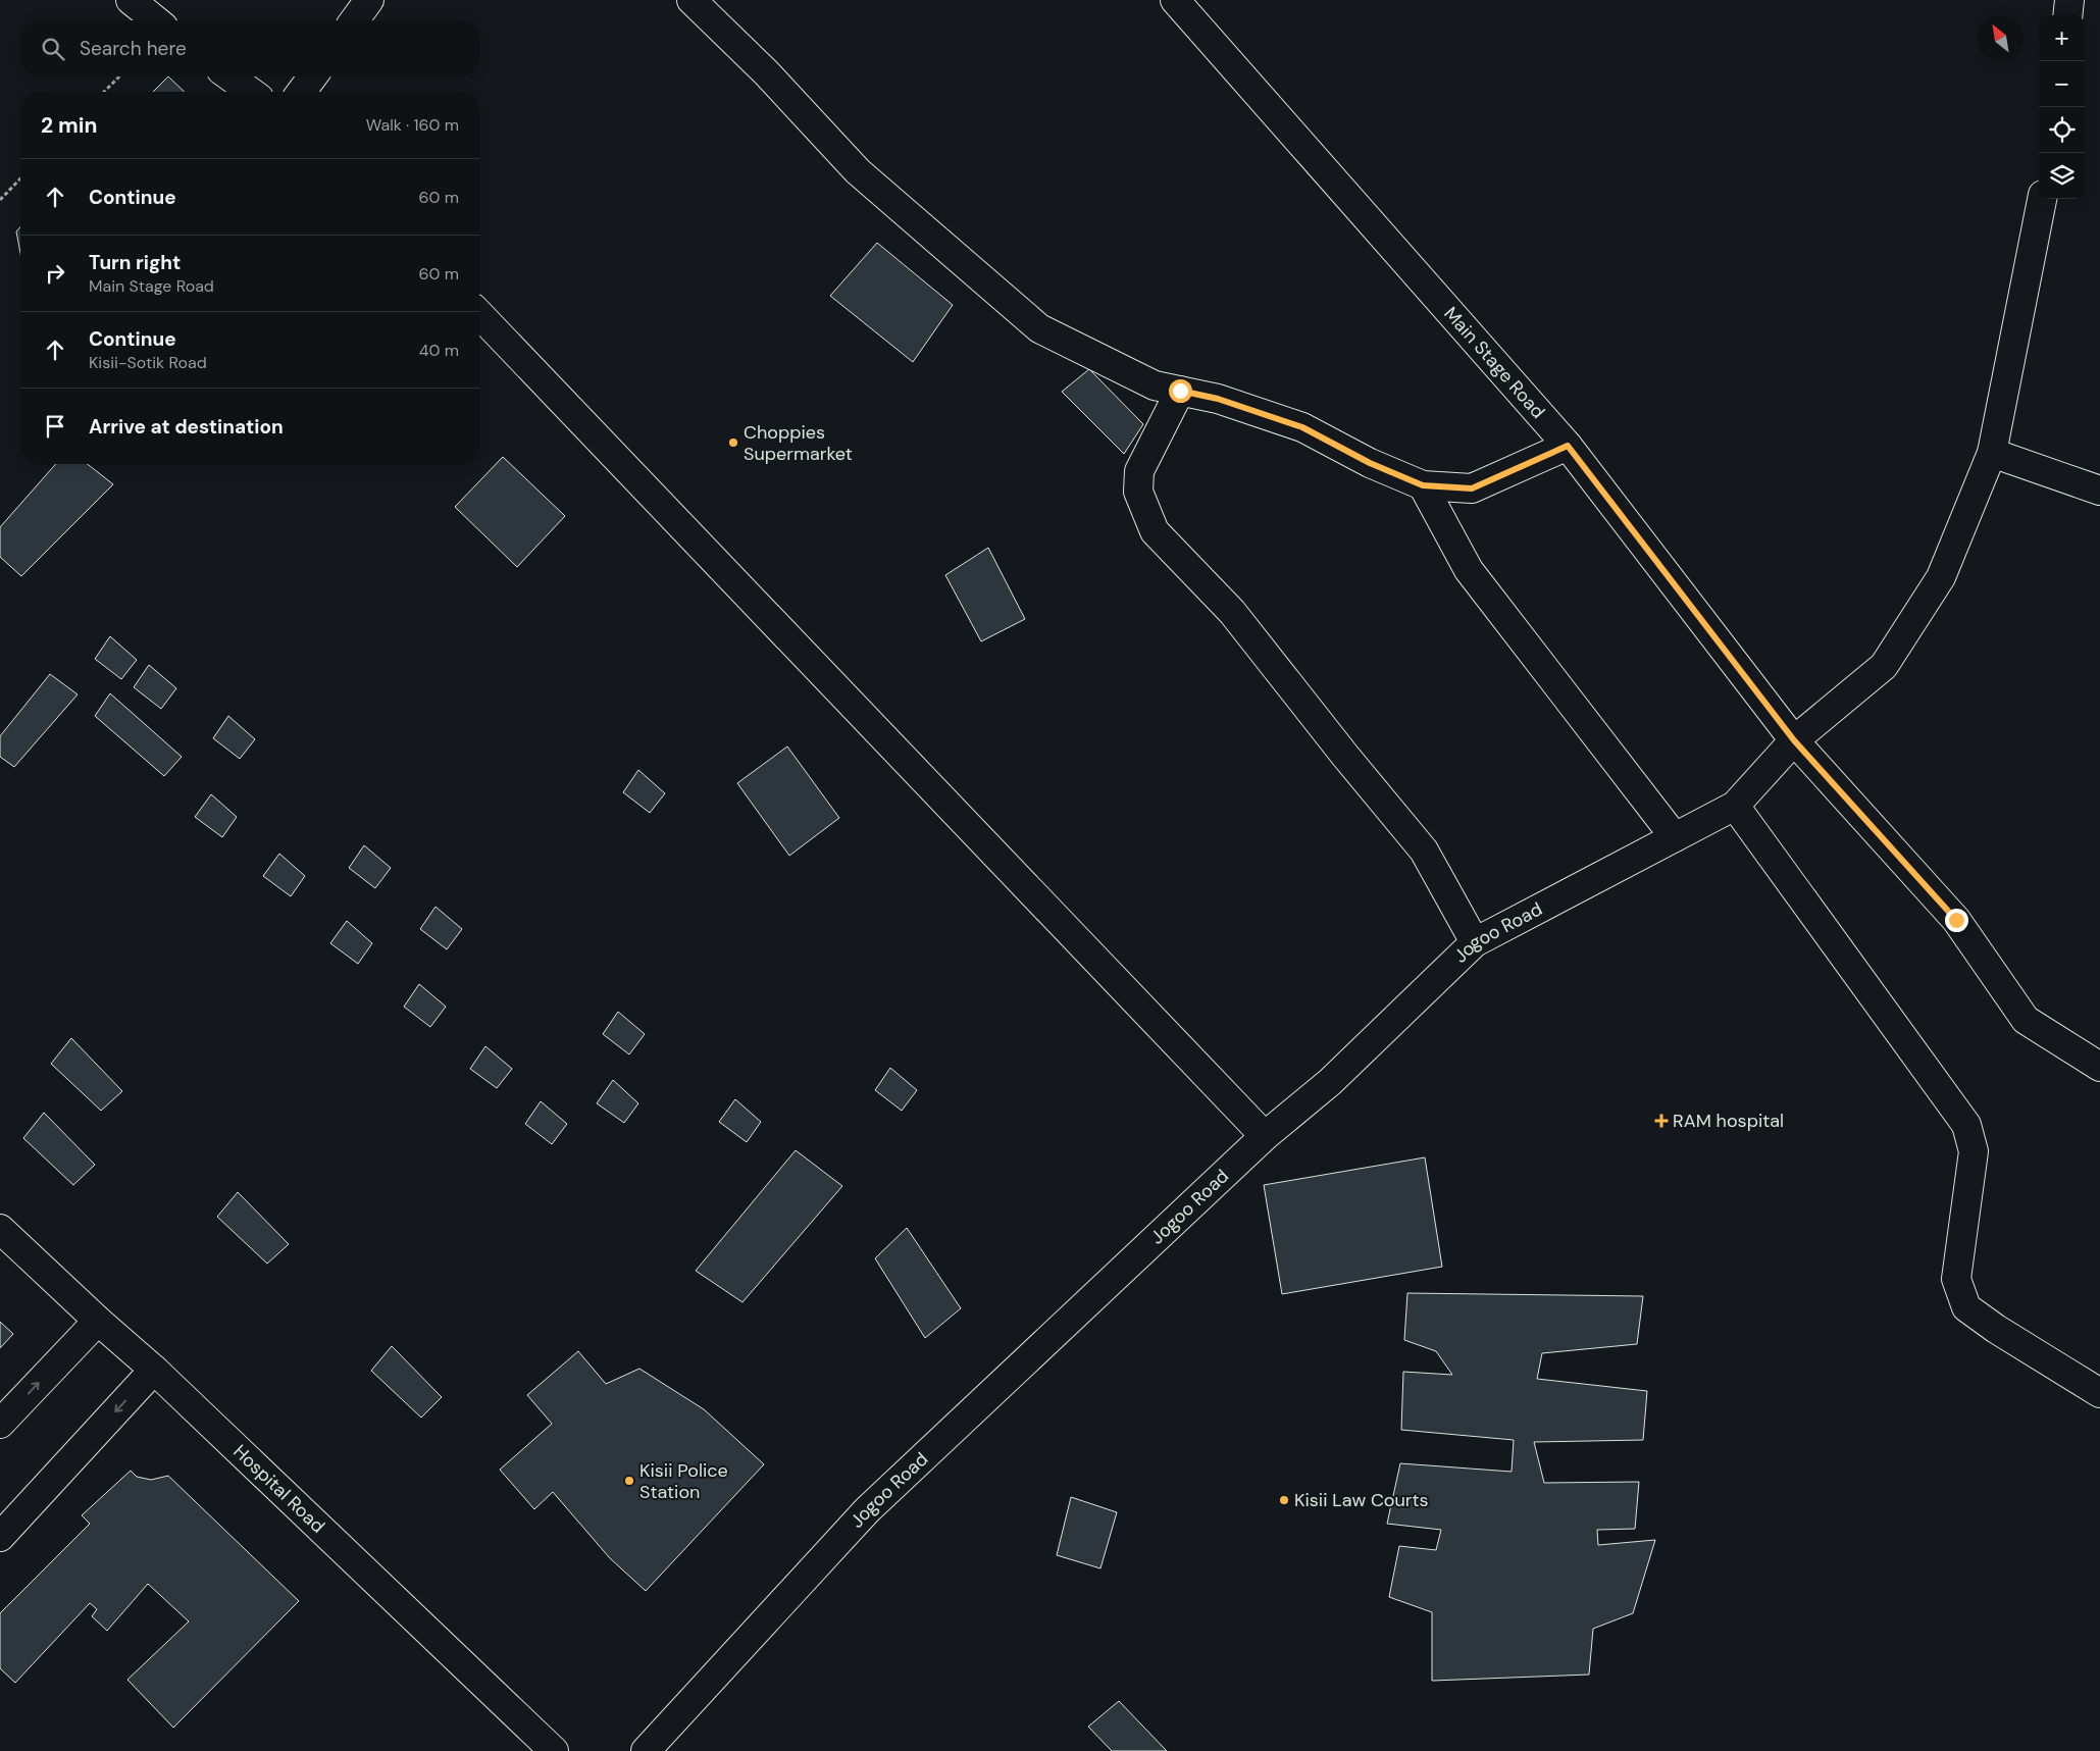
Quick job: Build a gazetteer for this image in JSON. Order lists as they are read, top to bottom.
{
  "streets": {
    "street": ["Main Stage Road", "Jogoo Road", "Hospital Road"]
  },
  "crossings": [
    ["Main Stage Road", "Jogoo Road"]
  ],
  "places": {
    "other": ["Choppies Supermarket", "Kisii Police Station", "Kisii Law Courts"],
    "health": ["RAM hospital"]
  },
  "north": "top left",
  "page": {
    "map_buttons": ["+", "−"],
    "search": "Search here",
    "heading": ["2 min", "Walk · 160 m"],
    "list": [
      ["Continue", "60 m"],
      ["Turn right", "Main Stage Road", "60 m"],
      ["Continue", "Kisii-Sotik Road", "40 m"],
      "Arrive at destination"
    ]
  }
}
